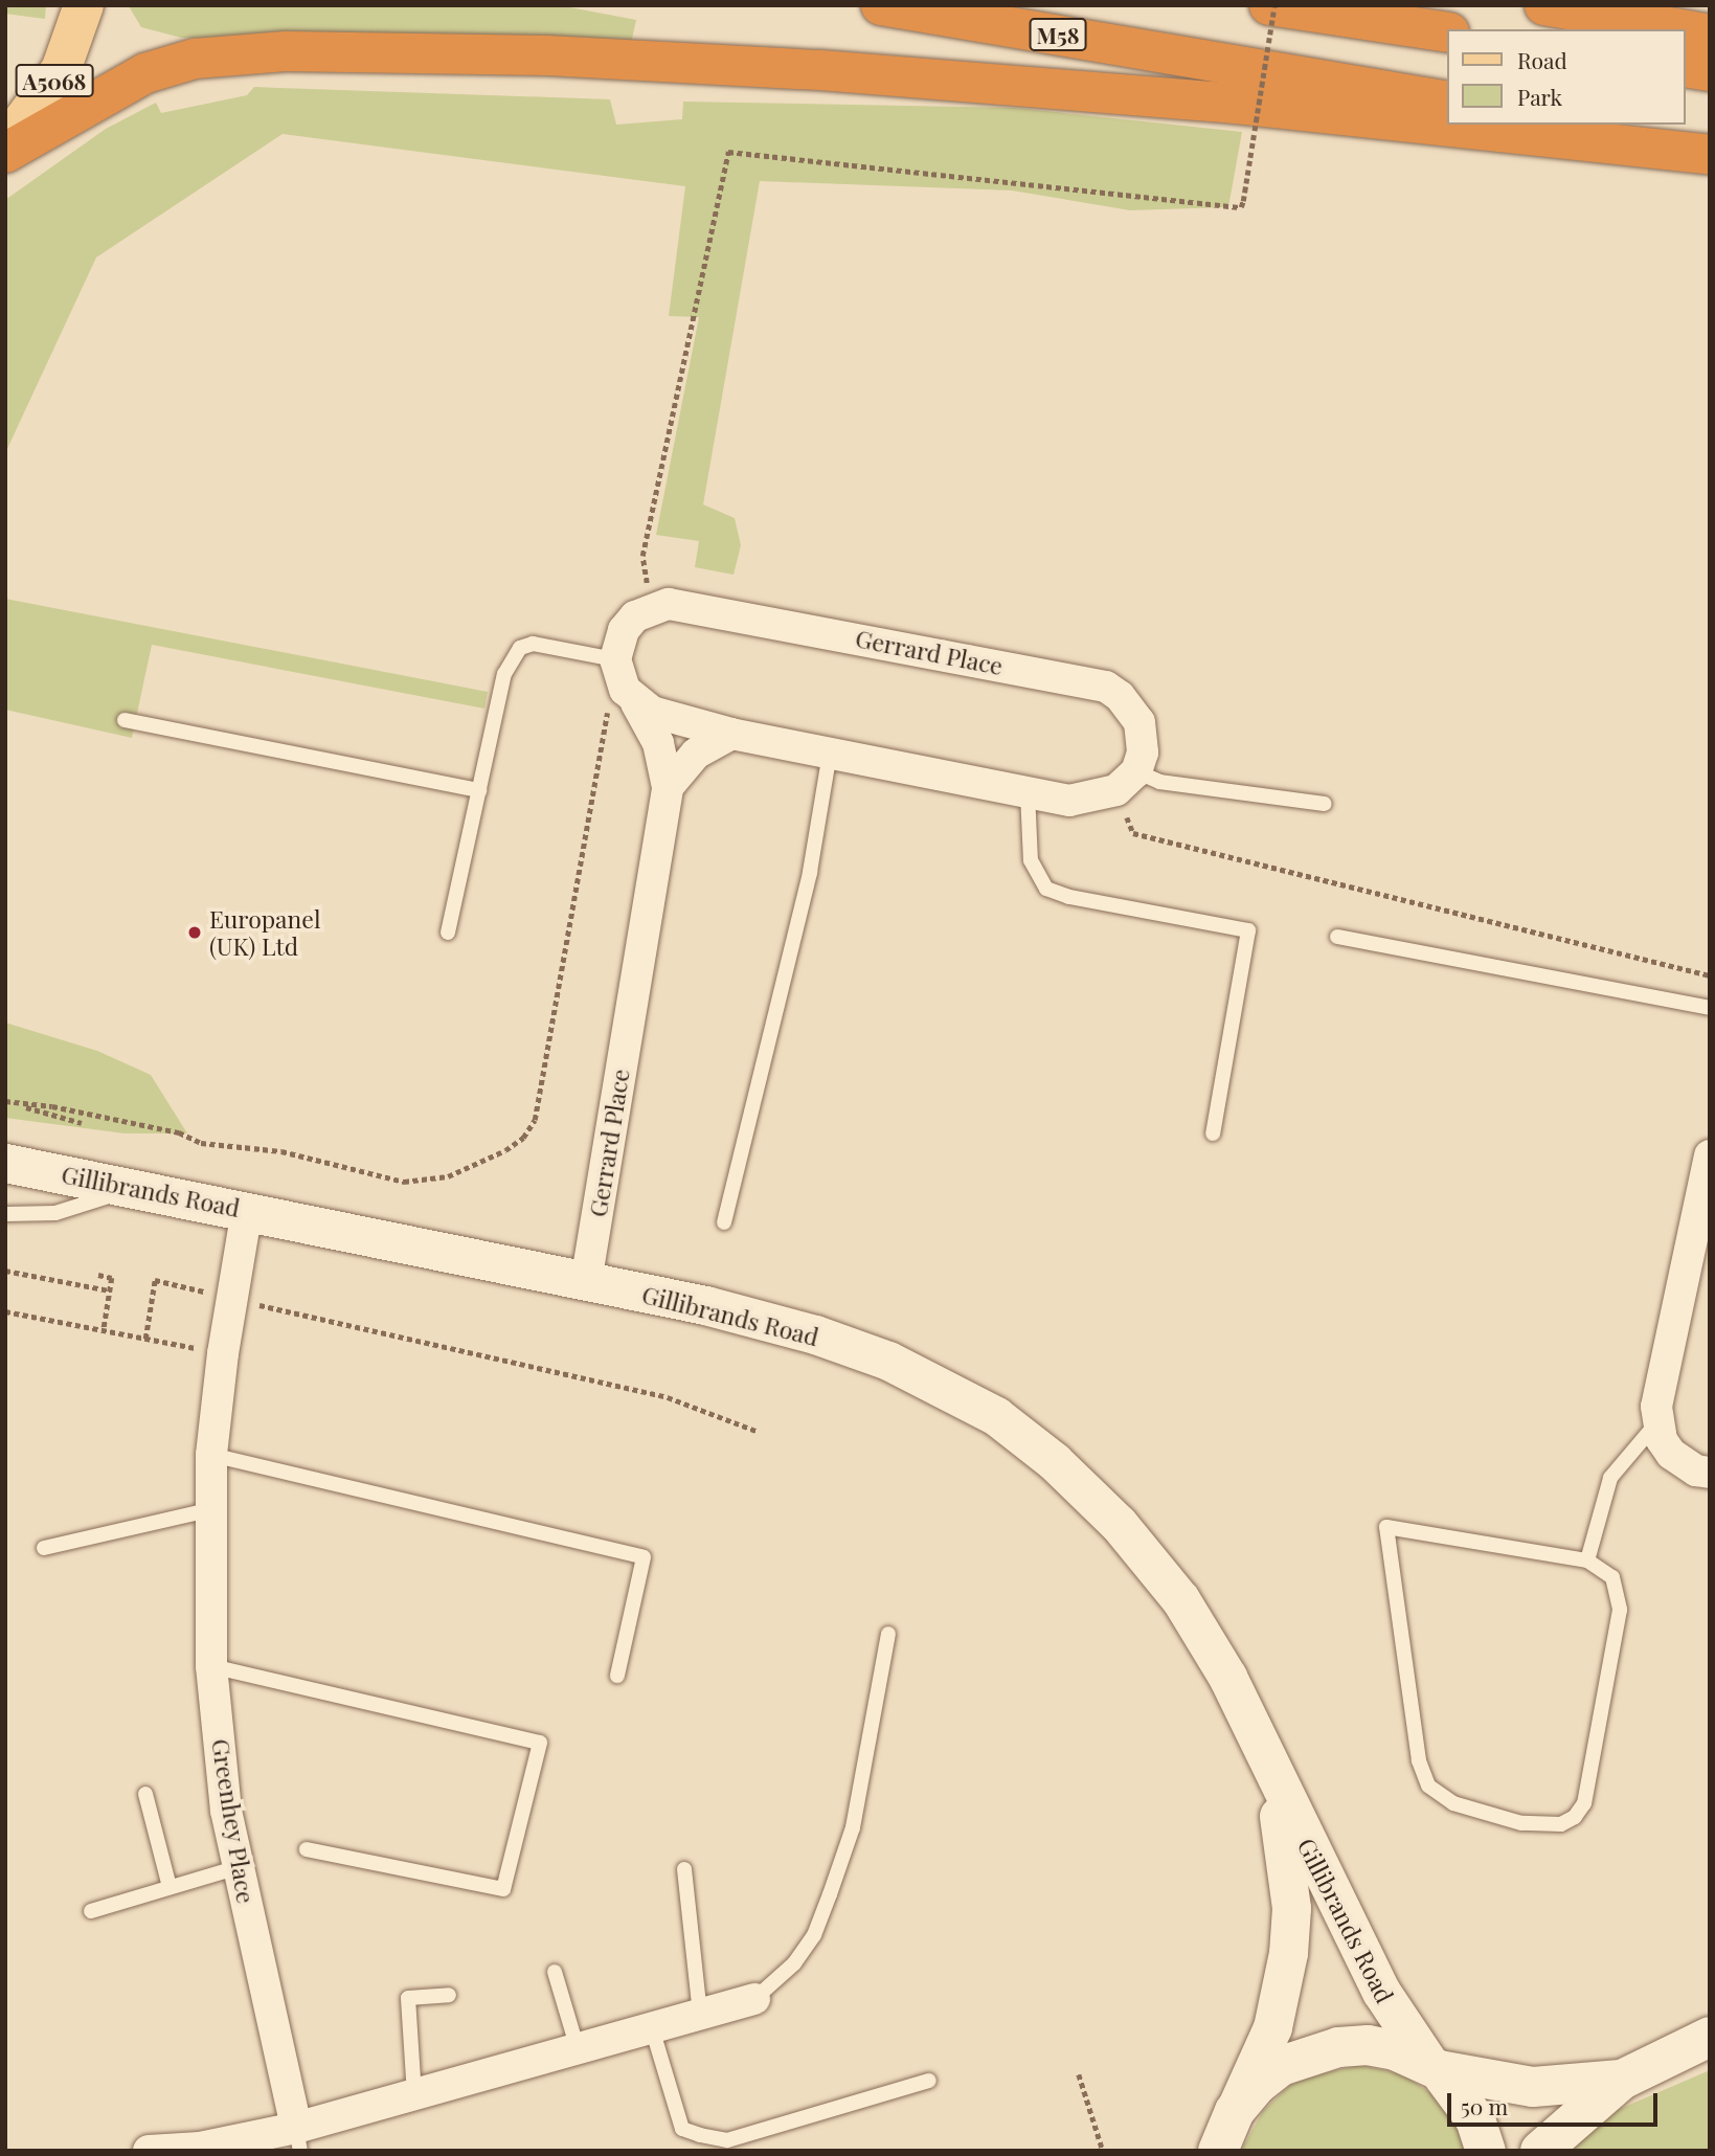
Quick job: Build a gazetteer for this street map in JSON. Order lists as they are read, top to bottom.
{
  "streets": {
    "highway": ["M58"],
    "main road": ["A5068"],
    "street": ["Gerrard Place", "Gillibrands Road", "Greenhey Place"]
  },
  "crossings": [
    ["Gerrard Place", "Gillibrands Road"],
    ["Gillibrands Road", "Greenhey Place"]
  ],
  "places": ["Europanel (UK) Ltd"],
  "legend": ["Road", "Park"],
  "scale_bar": "50 m"
}
